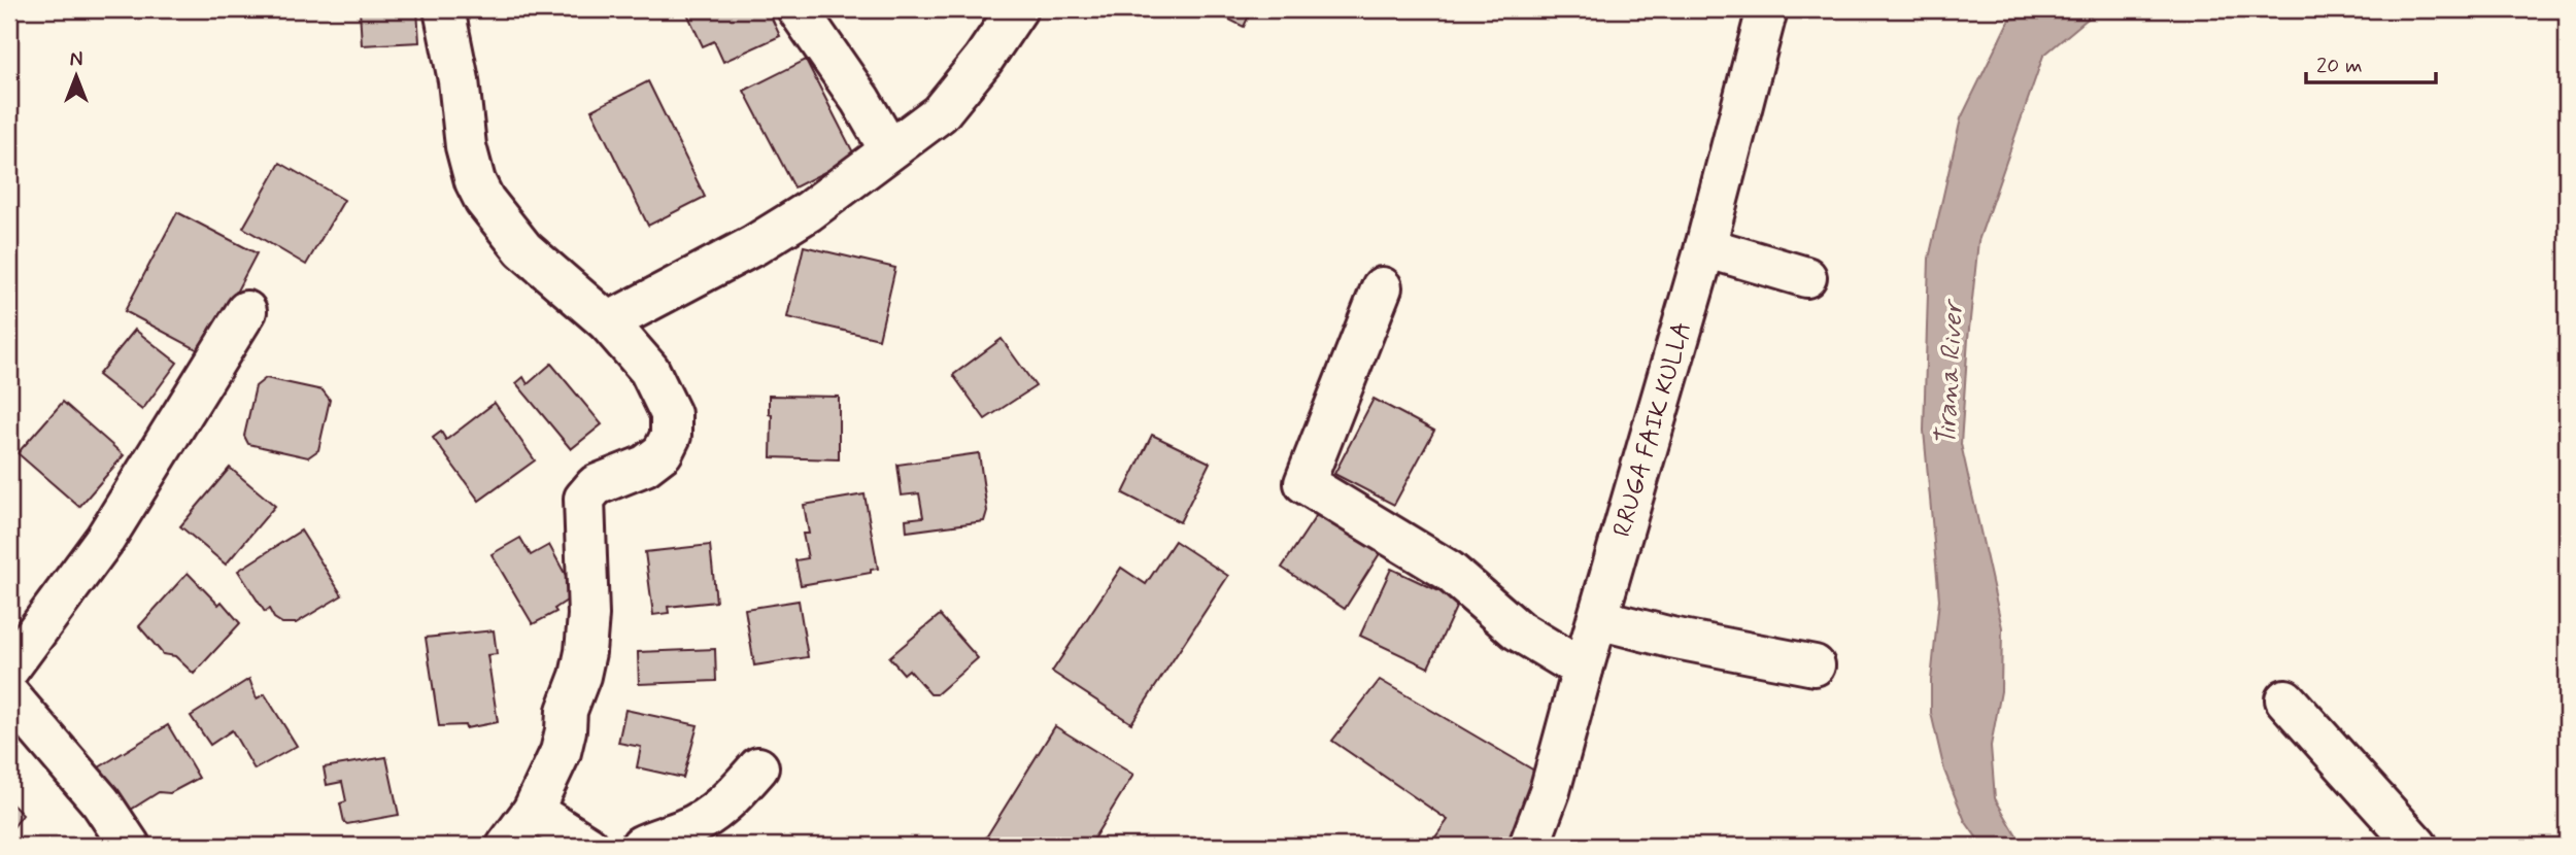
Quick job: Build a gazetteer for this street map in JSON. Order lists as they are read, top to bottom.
{
  "streets": {
    "street": ["RRUGA FAIK KULLA"]
  },
  "water": ["Tirana River"],
  "scale_bar": "20 m",
  "north": "top"
}
